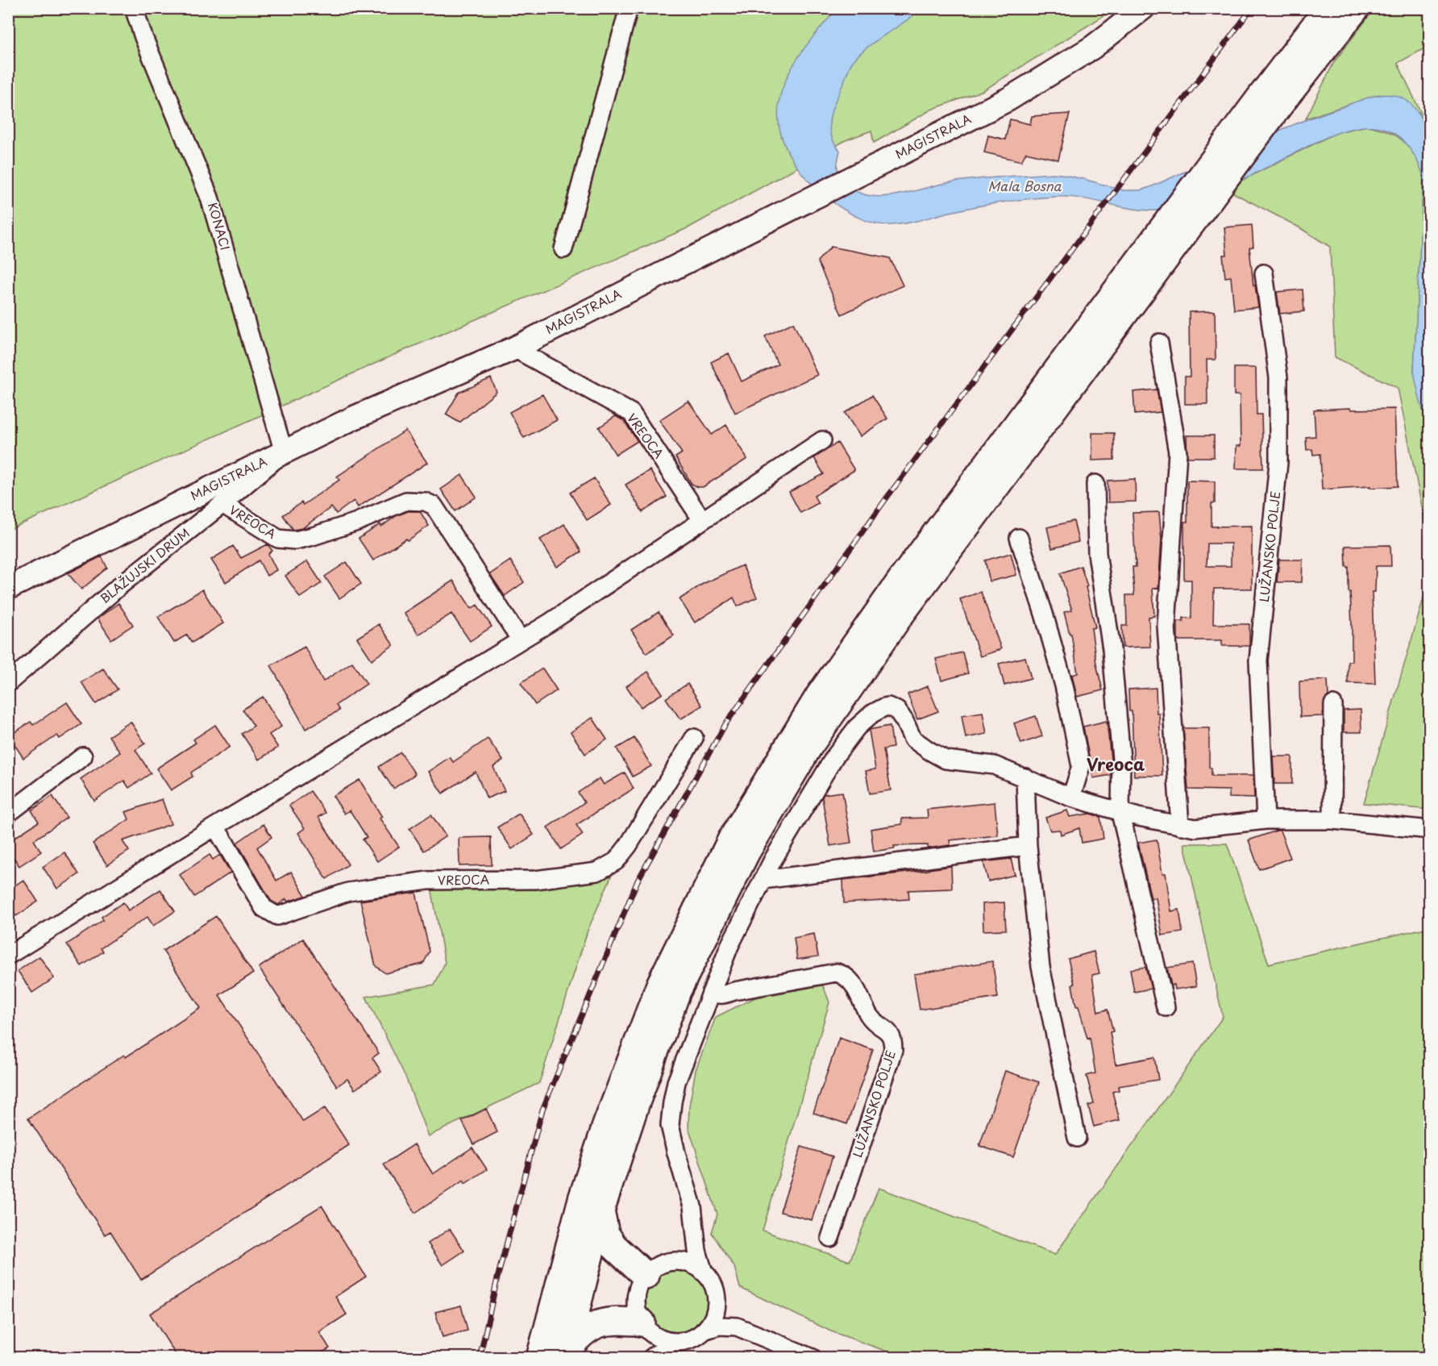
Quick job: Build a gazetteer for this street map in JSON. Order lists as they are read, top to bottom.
{
  "streets": {
    "main road": ["MAGISTRALA"],
    "street": [
      "KONACI",
      "VREOCA",
      "LUŽANSKO POLJE",
      "BLAŽUJSKI DRUM"
    ]
  },
  "crossings": [
    ["MAGISTRALA", "KONACI"],
    ["MAGISTRALA", "VREOCA"],
    ["MAGISTRALA", "BLAŽUJSKI DRUM"],
    ["KONACI", "BLAŽUJSKI DRUM"],
    ["VREOCA", "BLAŽUJSKI DRUM"]
  ],
  "districts": ["Vreoca"],
  "water": ["Mala Bosna"]
}
